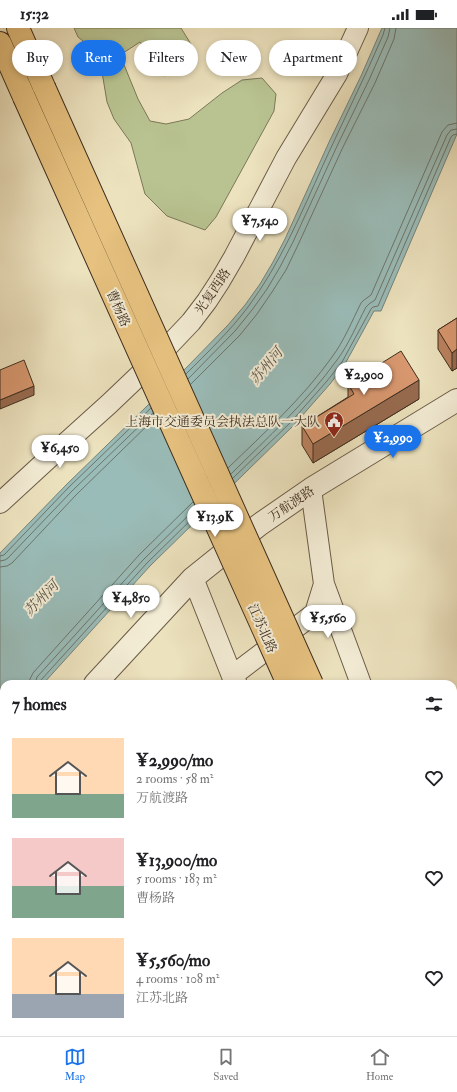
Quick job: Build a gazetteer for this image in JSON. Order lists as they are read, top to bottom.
{
  "streets": {
    "main road": ["曹杨路", "江苏北路"],
    "street": ["光复西路", "万航渡路"]
  },
  "crossings": [
    ["曹杨路", "江苏北路"]
  ],
  "water": ["苏州河"],
  "places": {
    "public building": ["上海市交通委员会执法总队一大队"]
  },
  "page": {
    "status": "15:32",
    "chip": [
      "Buy",
      "Rent",
      "Filters",
      "New",
      "Apartment"
    ],
    "price": [
      "¥7,540",
      "¥2,900",
      "¥2,990",
      "¥6,450",
      "¥13.9K",
      "¥4,850",
      "¥5,560"
    ],
    "heading": "7 homes",
    "list": [
      {
        "name": "¥2,990/mo",
        "note": "2 rooms · 58 m² · 万航渡路"
      },
      {
        "name": "¥13,900/mo",
        "note": "5 rooms · 183 m² · 曹杨路"
      },
      {
        "name": "¥5,560/mo",
        "note": "4 rooms · 108 m² · 江苏北路"
      }
    ],
    "tabs": ["Map", "Saved", "Home"]
  }
}
